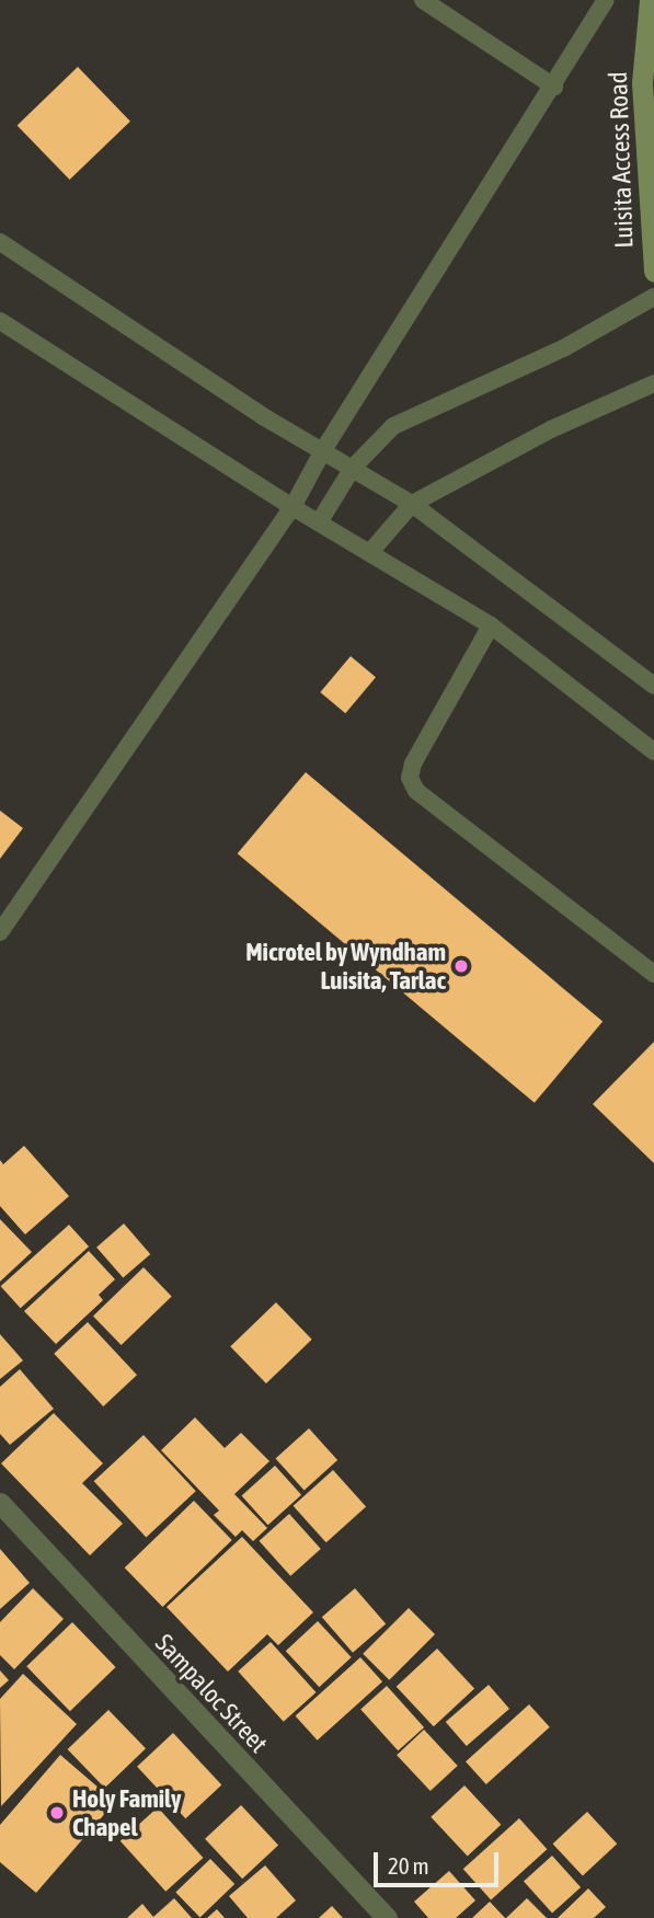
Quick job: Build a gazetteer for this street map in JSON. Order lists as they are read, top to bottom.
{
  "streets": {
    "main road": ["Luisita Access Road"],
    "street": ["Sampaloc Street"]
  },
  "places": ["Microtel by Wyndham Luisita, Tarlac", "Holy Family Chapel"],
  "scale_bar": "20 m"
}
